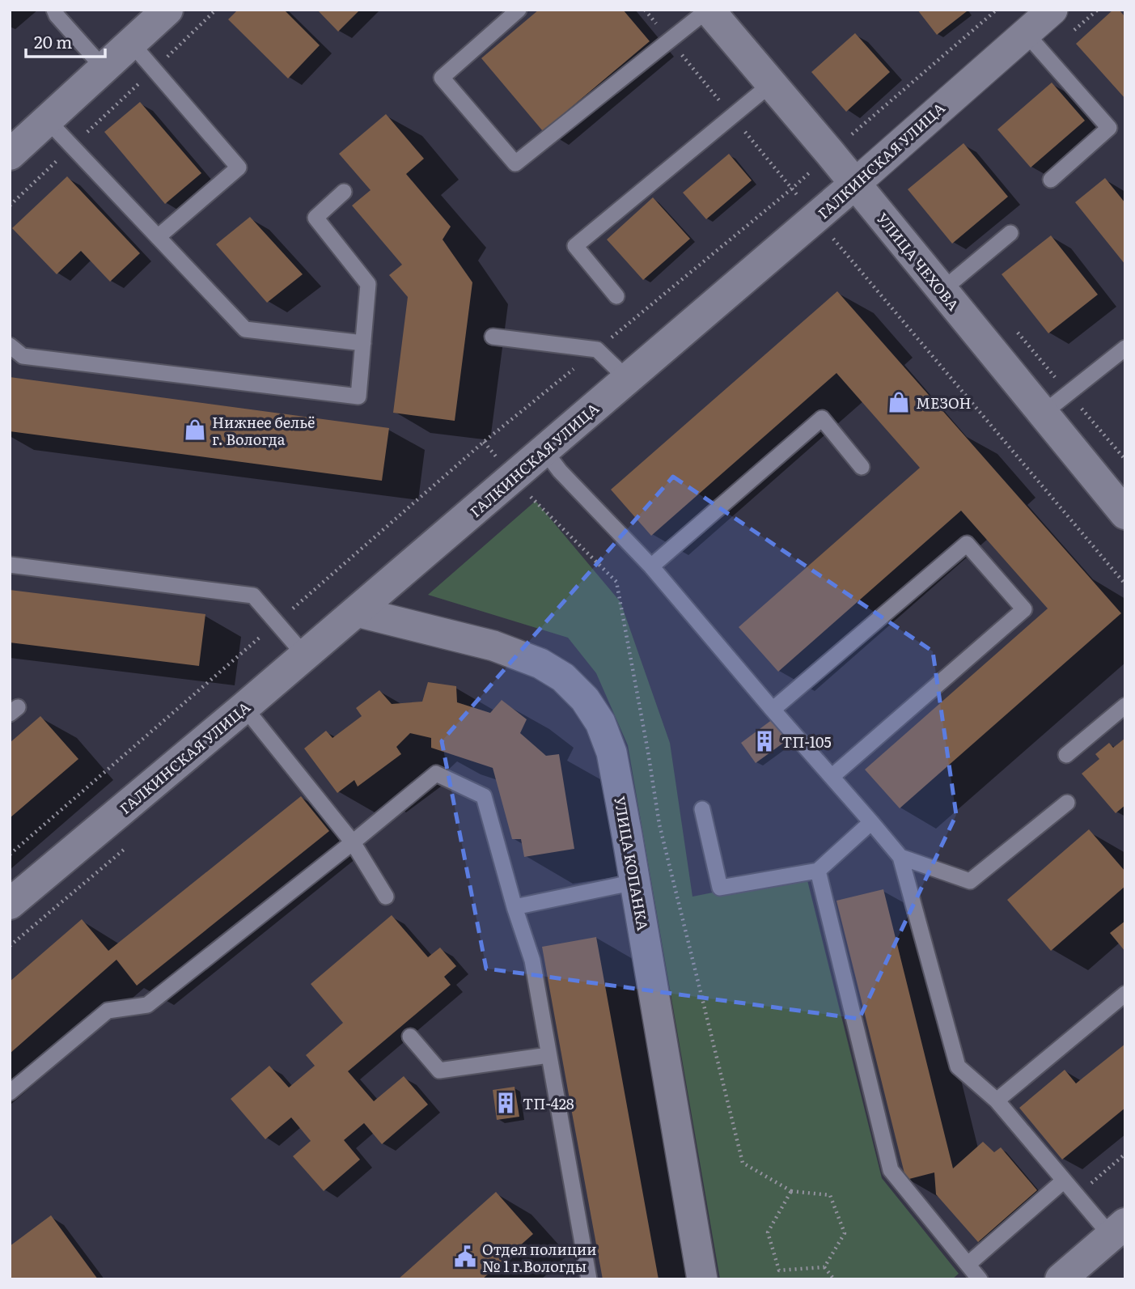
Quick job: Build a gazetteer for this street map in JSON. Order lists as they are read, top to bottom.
{
  "streets": {
    "street": ["ГАЛКИНСКАЯ УЛИЦА", "УЛИЦА ЧЕХОВА", "УЛИЦА КОПАНКА"]
  },
  "crossings": [
    ["ГАЛКИНСКАЯ УЛИЦА", "УЛИЦА ЧЕХОВА"],
    ["ГАЛКИНСКАЯ УЛИЦА", "УЛИЦА КОПАНКА"]
  ],
  "places": {
    "shop": ["МЕЗОН", "Нижнее бельё г. Вологда"],
    "building": ["ТП-105", "ТП-428"],
    "public building": ["Отдел полиции № 1 г.Вологды"]
  },
  "scale_bar": "20 m"
}
